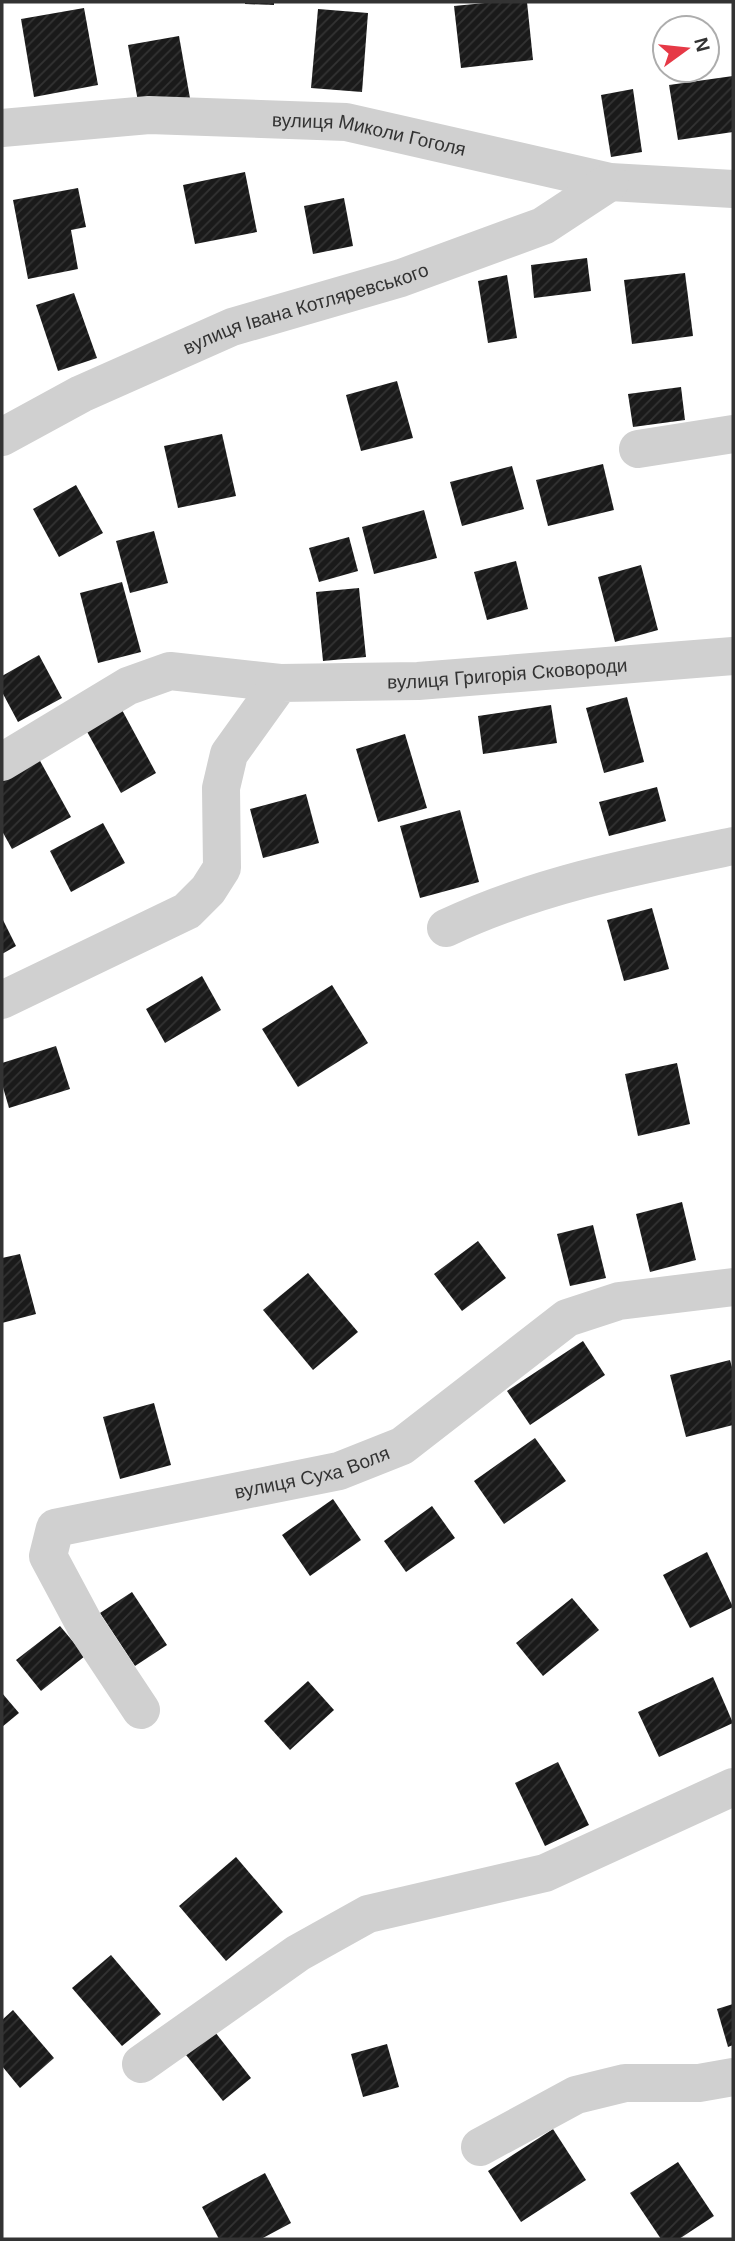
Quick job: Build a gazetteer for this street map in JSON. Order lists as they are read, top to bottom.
{
  "streets": {
    "street": [
      "вулиця Миколи Гоголя",
      "вулиця Івана Котляревського",
      "вулиця Григорія Сковороди",
      "вулиця Суха Воля"
    ]
  },
  "crossings": [
    ["вулиця Миколи Гоголя", "вулиця Івана Котляревського"]
  ],
  "north": "right"
}
